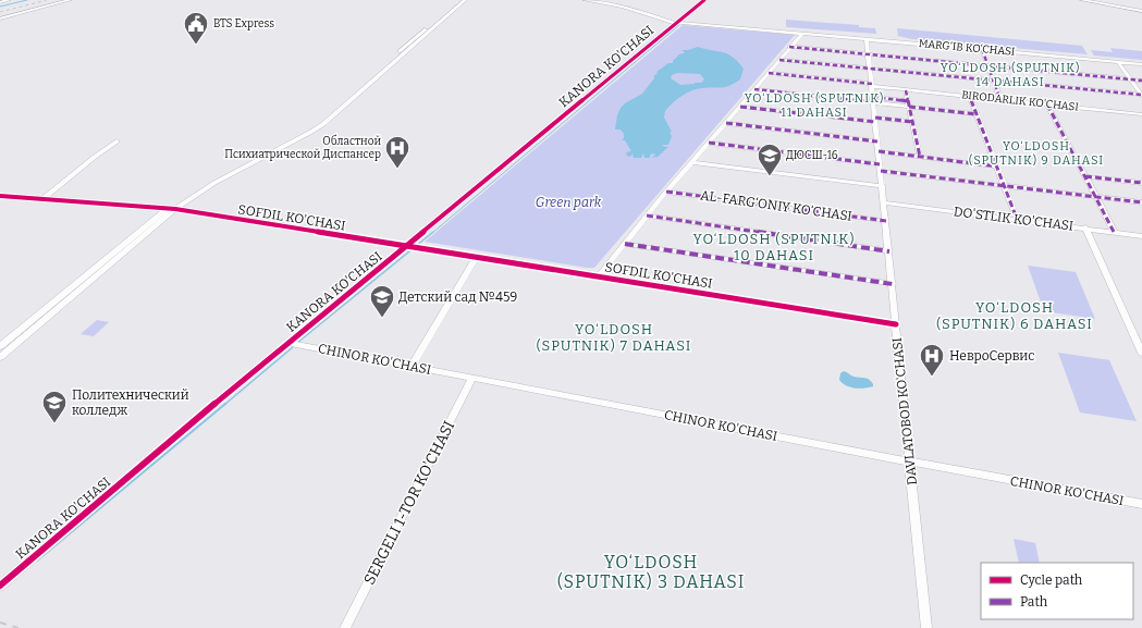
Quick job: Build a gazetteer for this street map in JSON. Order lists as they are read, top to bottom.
{
  "streets": {
    "street": [
      "MARG‘IB KO‘CHASI",
      "KANORA KO'CHASI",
      "BIRODARLIK KO'CHASI",
      "AL-FARG‘ONIY KO‘CHASI",
      "SOFDIL KO'CHASI",
      "DO'STLIK KO'CHASI",
      "CHINOR KO'CHASI",
      "DAVLATOBOD KO'CHASI",
      "SERGELI 1-TOR KO'CHASI"
    ]
  },
  "crossings": [
    ["MARG‘IB KO‘CHASI", "DAVLATOBOD KO'CHASI"],
    ["KANORA KO'CHASI", "SOFDIL KO'CHASI"],
    ["KANORA KO'CHASI", "CHINOR KO'CHASI"],
    ["BIRODARLIK KO'CHASI", "DAVLATOBOD KO'CHASI"],
    ["AL-FARG‘ONIY KO‘CHASI", "DAVLATOBOD KO'CHASI"],
    ["SOFDIL KO'CHASI", "DAVLATOBOD KO'CHASI"],
    ["DO'STLIK KO'CHASI", "DAVLATOBOD KO'CHASI"],
    ["CHINOR KO'CHASI", "DAVLATOBOD KO'CHASI"],
    ["CHINOR KO'CHASI", "SERGELI 1-TOR KO'CHASI"]
  ],
  "districts": [
    "YO‘LDOSH (SPUTNIK) 14 DAHASI",
    "YO‘LDOSH (SPUTNIK) 11 DAHASI",
    "YO‘LDOSH (SPUTNIK) 9 DAHASI",
    "YO‘LDOSH (SPUTNIK) 10 DAHASI",
    "YO‘LDOSH (SPUTNIK) 6 DAHASI",
    "YO‘LDOSH (SPUTNIK) 7 DAHASI",
    "YO‘LDOSH (SPUTNIK) 3 DAHASI"
  ],
  "parks": ["Green park"],
  "places": {
    "public building": ["BTS Express"],
    "hospital": ["Областной Психиатрической Диспансер", "НевроСервис"],
    "school or university": ["ДЮСШ-16", "Детский сад №459", "Политехнический колледж"]
  },
  "legend": ["Cycle path", "Path"]
}
